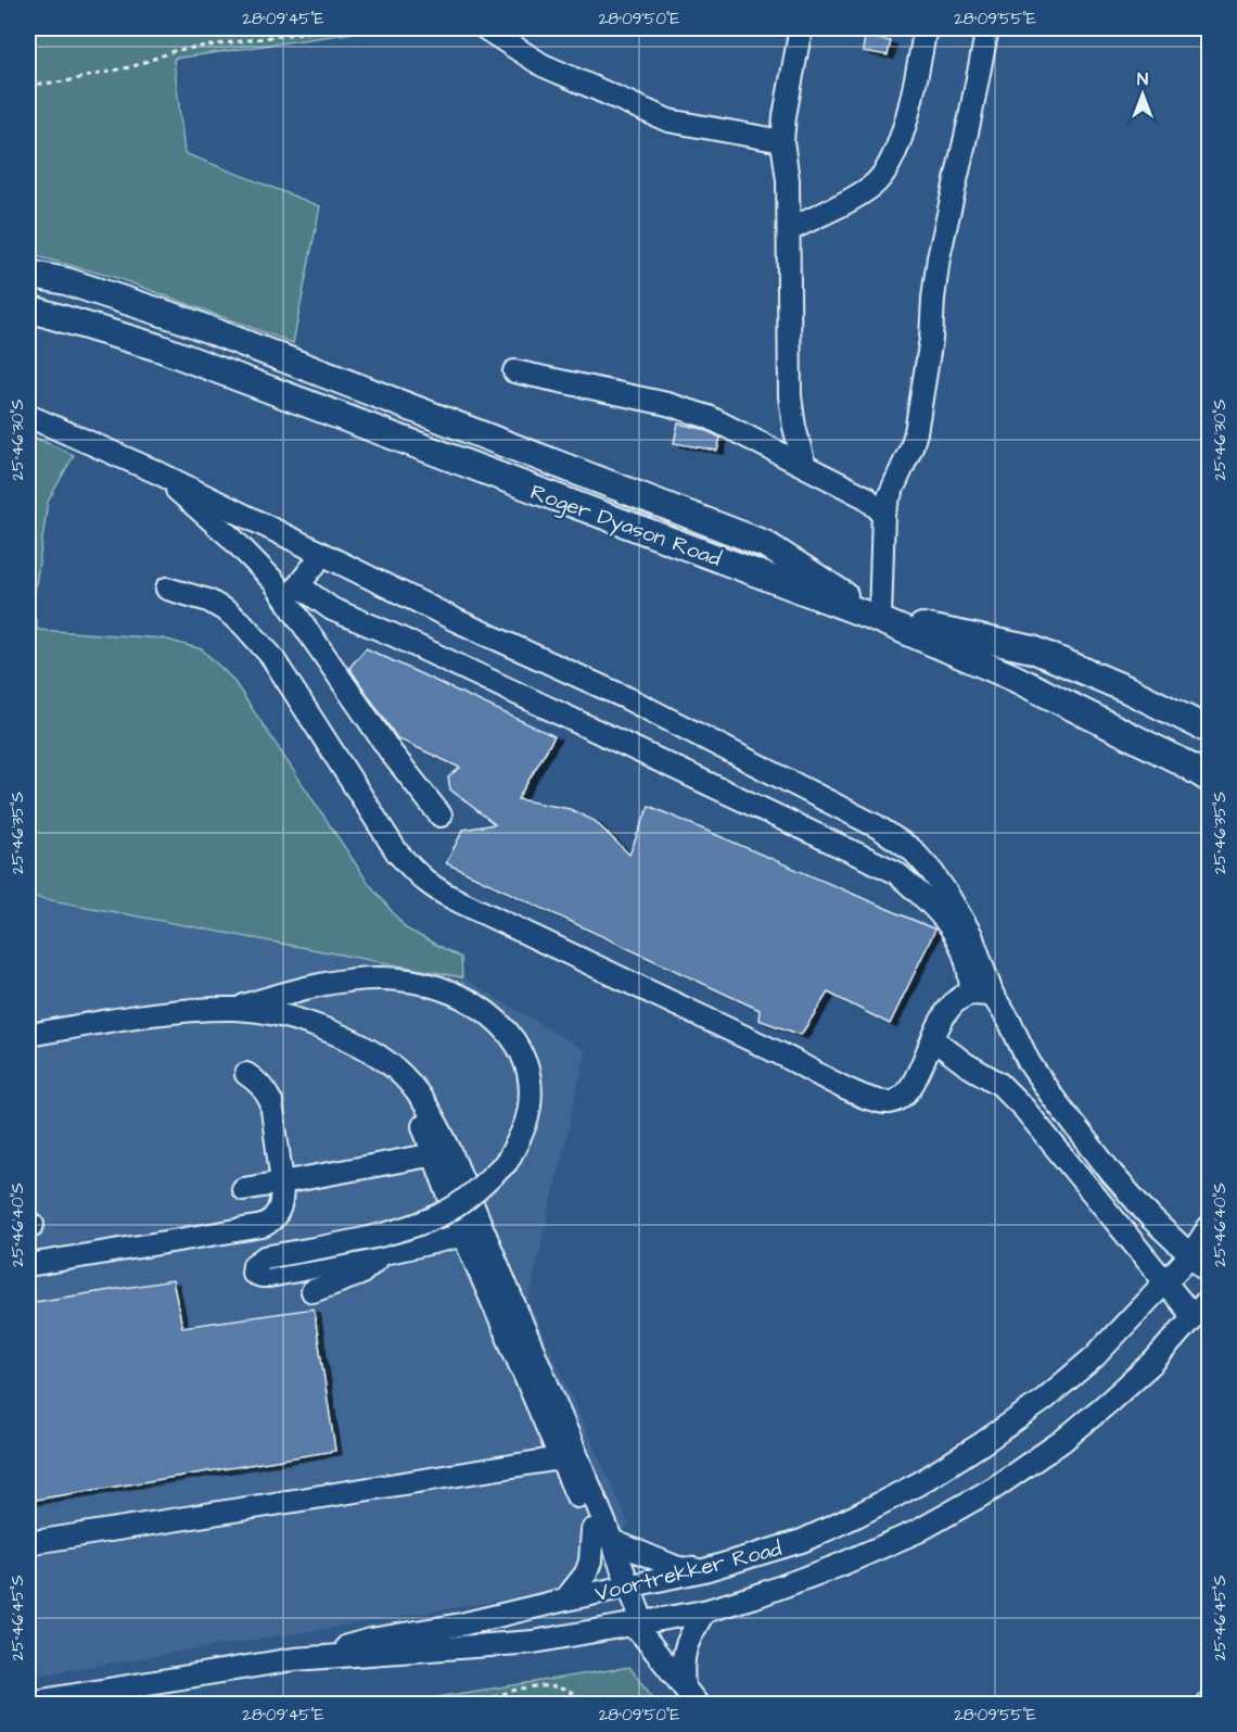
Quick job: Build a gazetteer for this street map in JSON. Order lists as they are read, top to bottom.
{
  "streets": {
    "main road": ["Roger Dyason Road"],
    "street": ["Voortrekker Road"]
  },
  "north": "top",
  "coordinates": [
    "28°09'45\"E",
    "28°09'50\"E",
    "28°09'55\"E",
    "25°46'30\"S",
    "25°46'35\"S",
    "25°46'40\"S",
    "25°46'45\"S"
  ]
}
